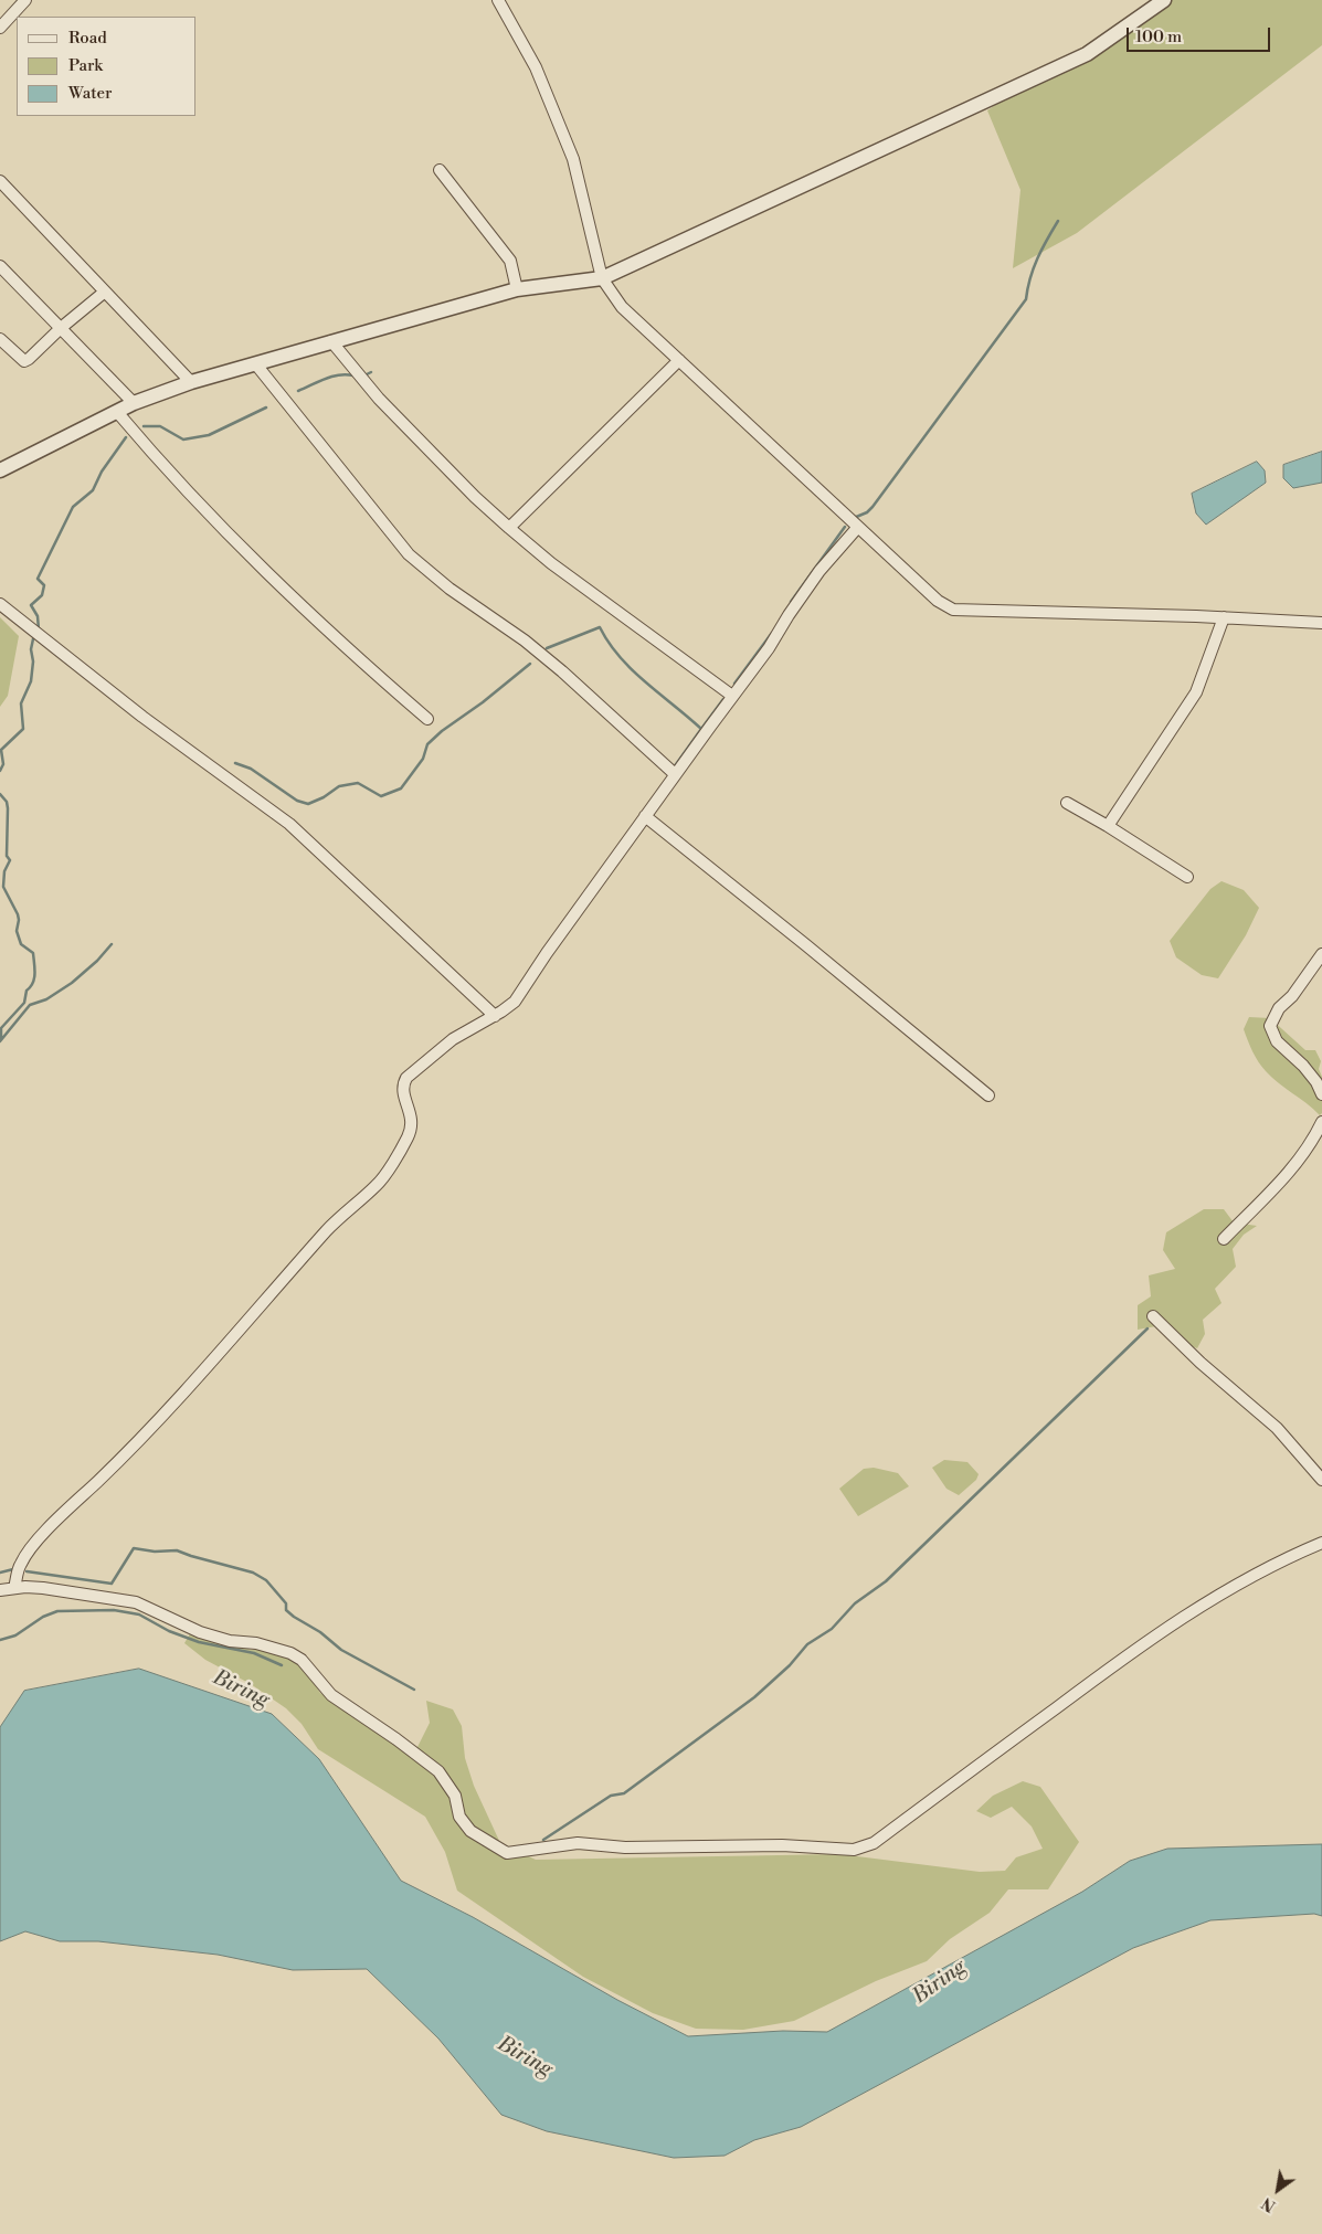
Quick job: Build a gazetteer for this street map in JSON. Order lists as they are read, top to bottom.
{
  "water": ["Biring"],
  "legend": ["Road", "Park", "Water"],
  "scale_bar": "100 m",
  "north": "bottom left"
}
